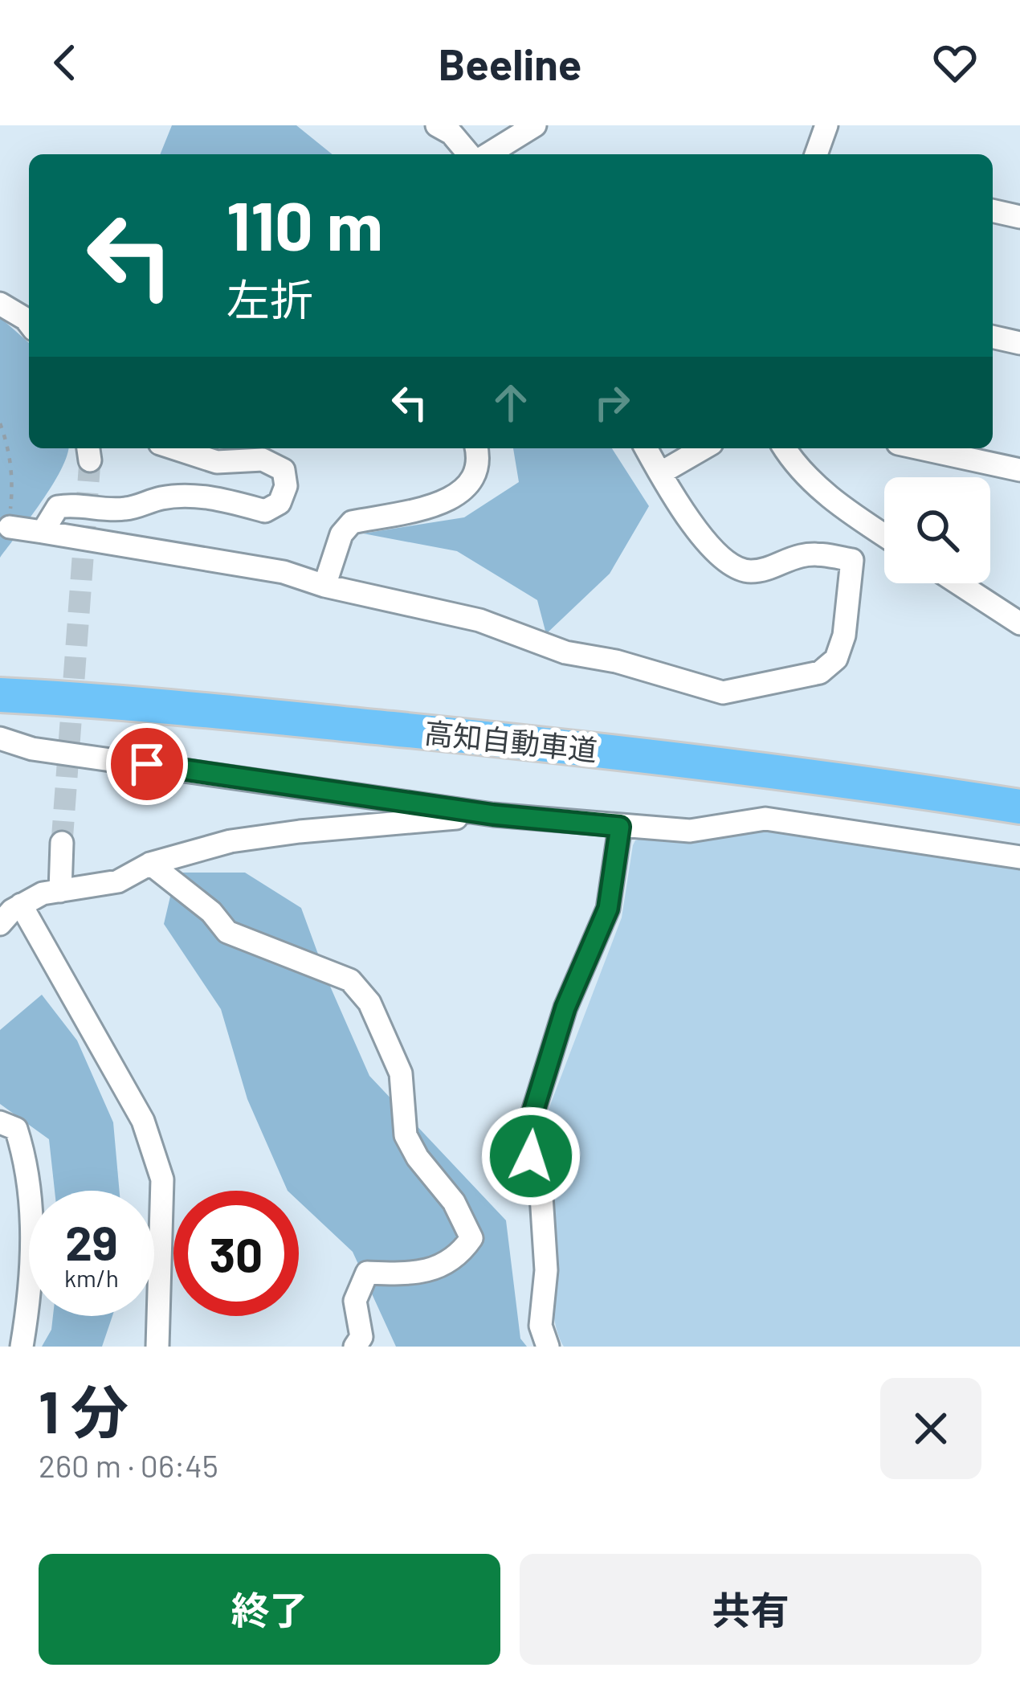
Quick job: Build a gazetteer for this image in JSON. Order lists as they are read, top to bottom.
{
  "streets": {
    "highway": ["高知自動車道"]
  },
  "page": {
    "header": "Beeline",
    "turn": ["110 m", "左折"],
    "speed": "29 km/h",
    "limit": "30",
    "heading": ["1 分", "260 m · 06:45"],
    "buttons": ["終了", "共有"]
  }
}
